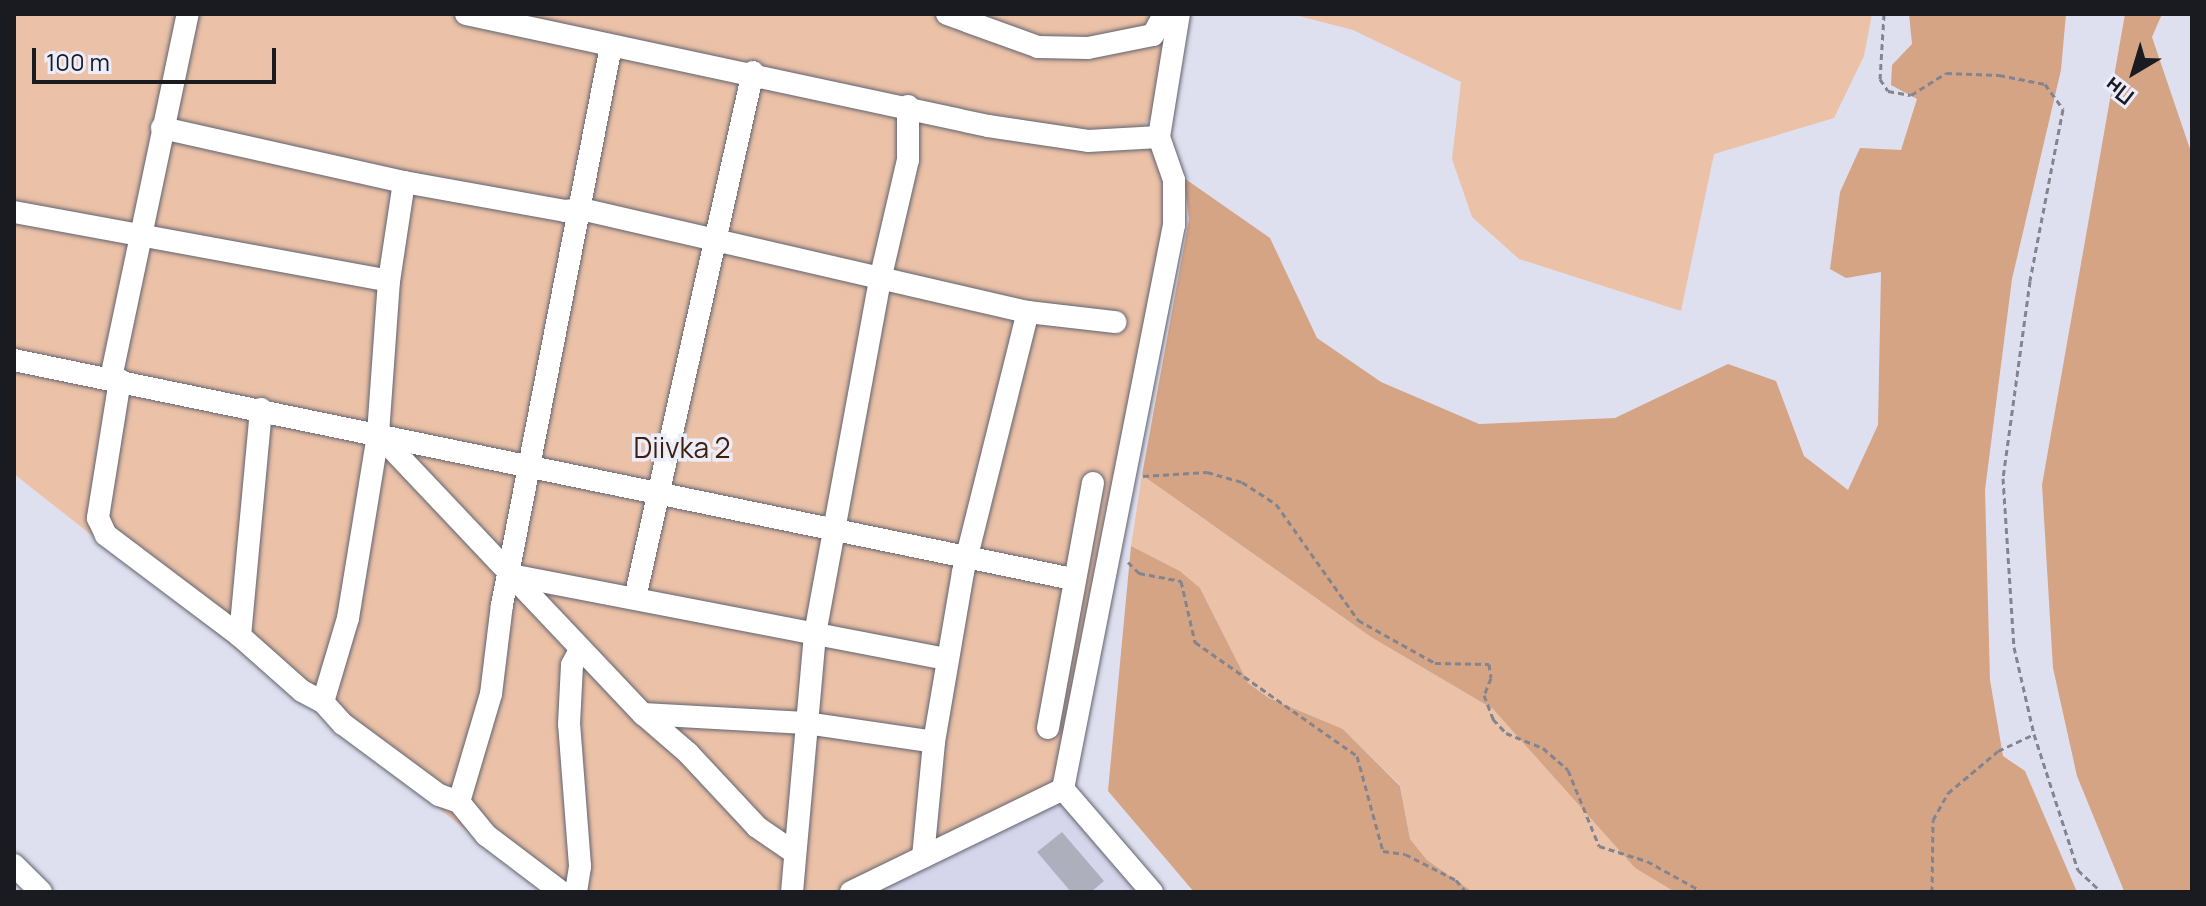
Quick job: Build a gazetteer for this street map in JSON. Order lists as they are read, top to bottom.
{
  "parks": ["Diivka 2"],
  "scale_bar": "100 m",
  "north": "bottom left"
}
